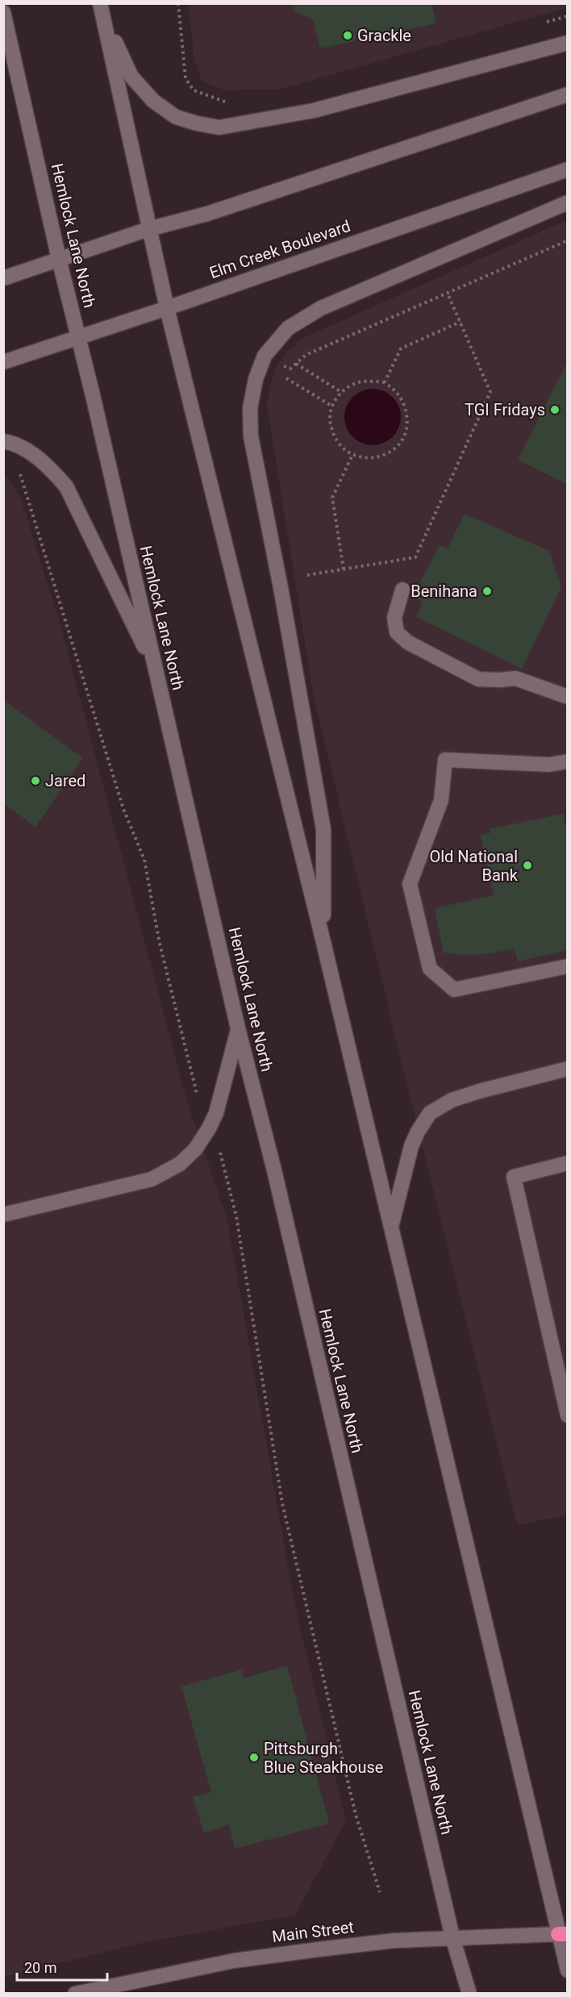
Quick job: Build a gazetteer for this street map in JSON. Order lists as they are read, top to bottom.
{
  "streets": {
    "main road": ["Hemlock Lane North", "Elm Creek Boulevard", "Main Street"]
  },
  "crossings": [
    ["Hemlock Lane North", "Elm Creek Boulevard"],
    ["Hemlock Lane North", "Main Street"]
  ],
  "places": [
    "Grackle",
    "TGI Fridays",
    "Benihana",
    "Jared",
    "Old National Bank",
    "Pittsburgh Blue Steakhouse"
  ],
  "scale_bar": "20 m"
}
